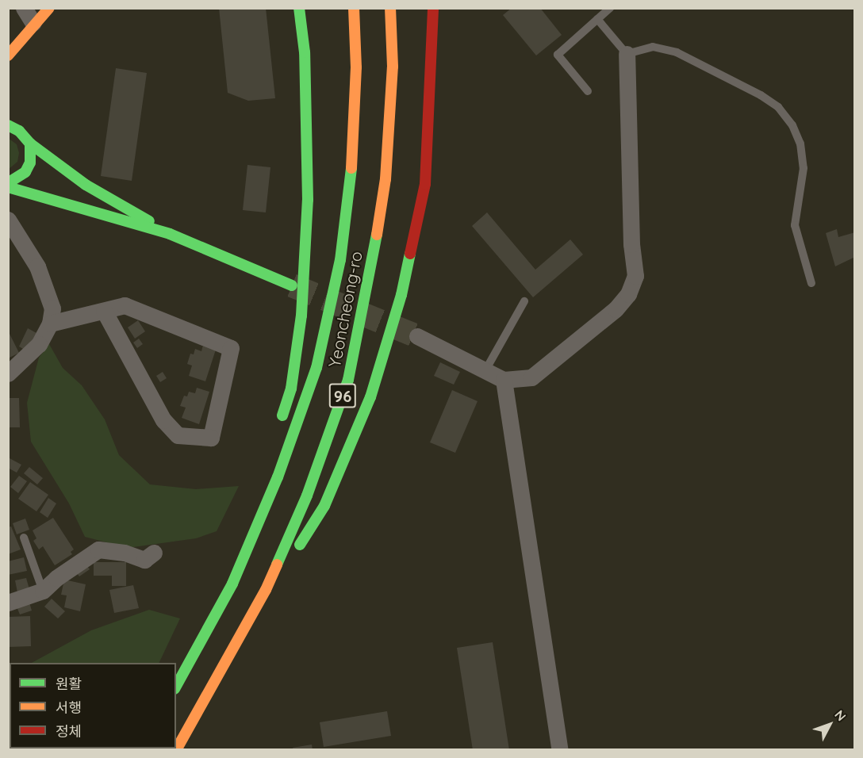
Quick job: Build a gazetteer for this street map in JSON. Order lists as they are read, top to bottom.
{
  "streets": {
    "main road": ["Yeoncheong-ro", "96"]
  },
  "legend": ["원활", "서행", "정체"],
  "north": "top right"
}
